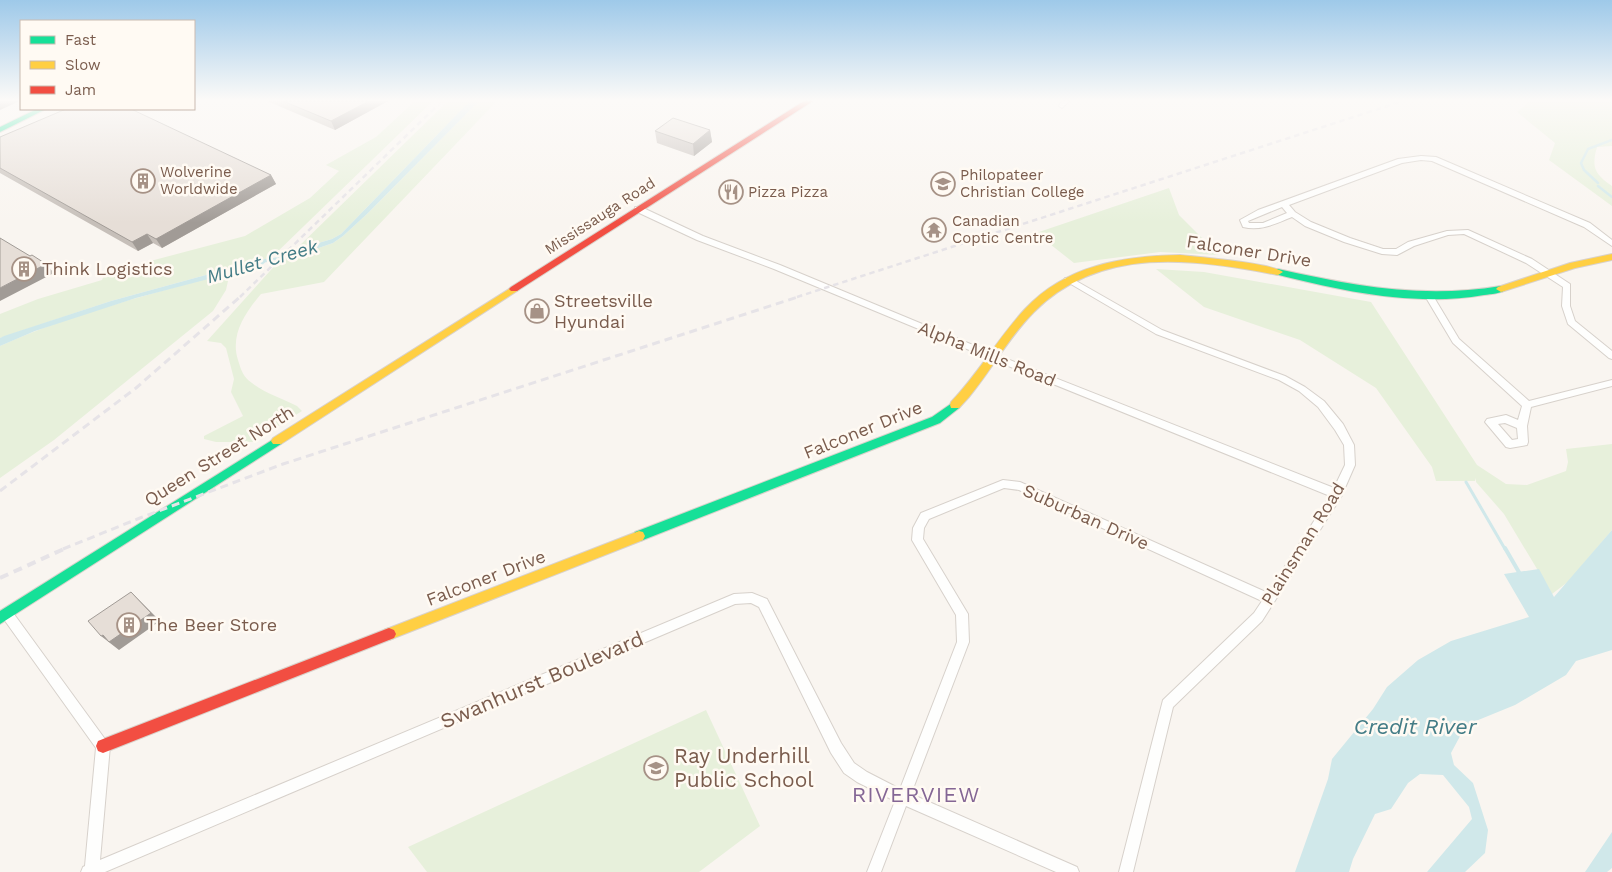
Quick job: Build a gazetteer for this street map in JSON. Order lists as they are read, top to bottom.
{
  "streets": {
    "street": [
      "Mississauga Road",
      "Falconer Drive",
      "Alpha Mills Road",
      "Queen Street North",
      "Suburban Drive",
      "Plainsman Road",
      "Swanhurst Boulevard"
    ]
  },
  "crossings": [
    ["Mississauga Road", "Alpha Mills Road"],
    ["Mississauga Road", "Queen Street North"],
    ["Falconer Drive", "Alpha Mills Road"],
    ["Falconer Drive", "Plainsman Road"],
    ["Alpha Mills Road", "Plainsman Road"],
    ["Suburban Drive", "Plainsman Road"],
    ["Suburban Drive", "Swanhurst Boulevard"]
  ],
  "districts": ["RIVERVIEW"],
  "water": ["Mullet Creek", "Credit River"],
  "places": {
    "building": ["Wolverine Worldwide", "Think Logistics", "The Beer Store"],
    "school or university": ["Philopateer Christian College", "Ray Underhill Public School"],
    "restaurant": ["Pizza Pizza"],
    "temple": ["Canadian Coptic Centre"],
    "shop": ["Streetsville Hyundai"]
  },
  "legend": ["Fast", "Slow", "Jam"]
}
